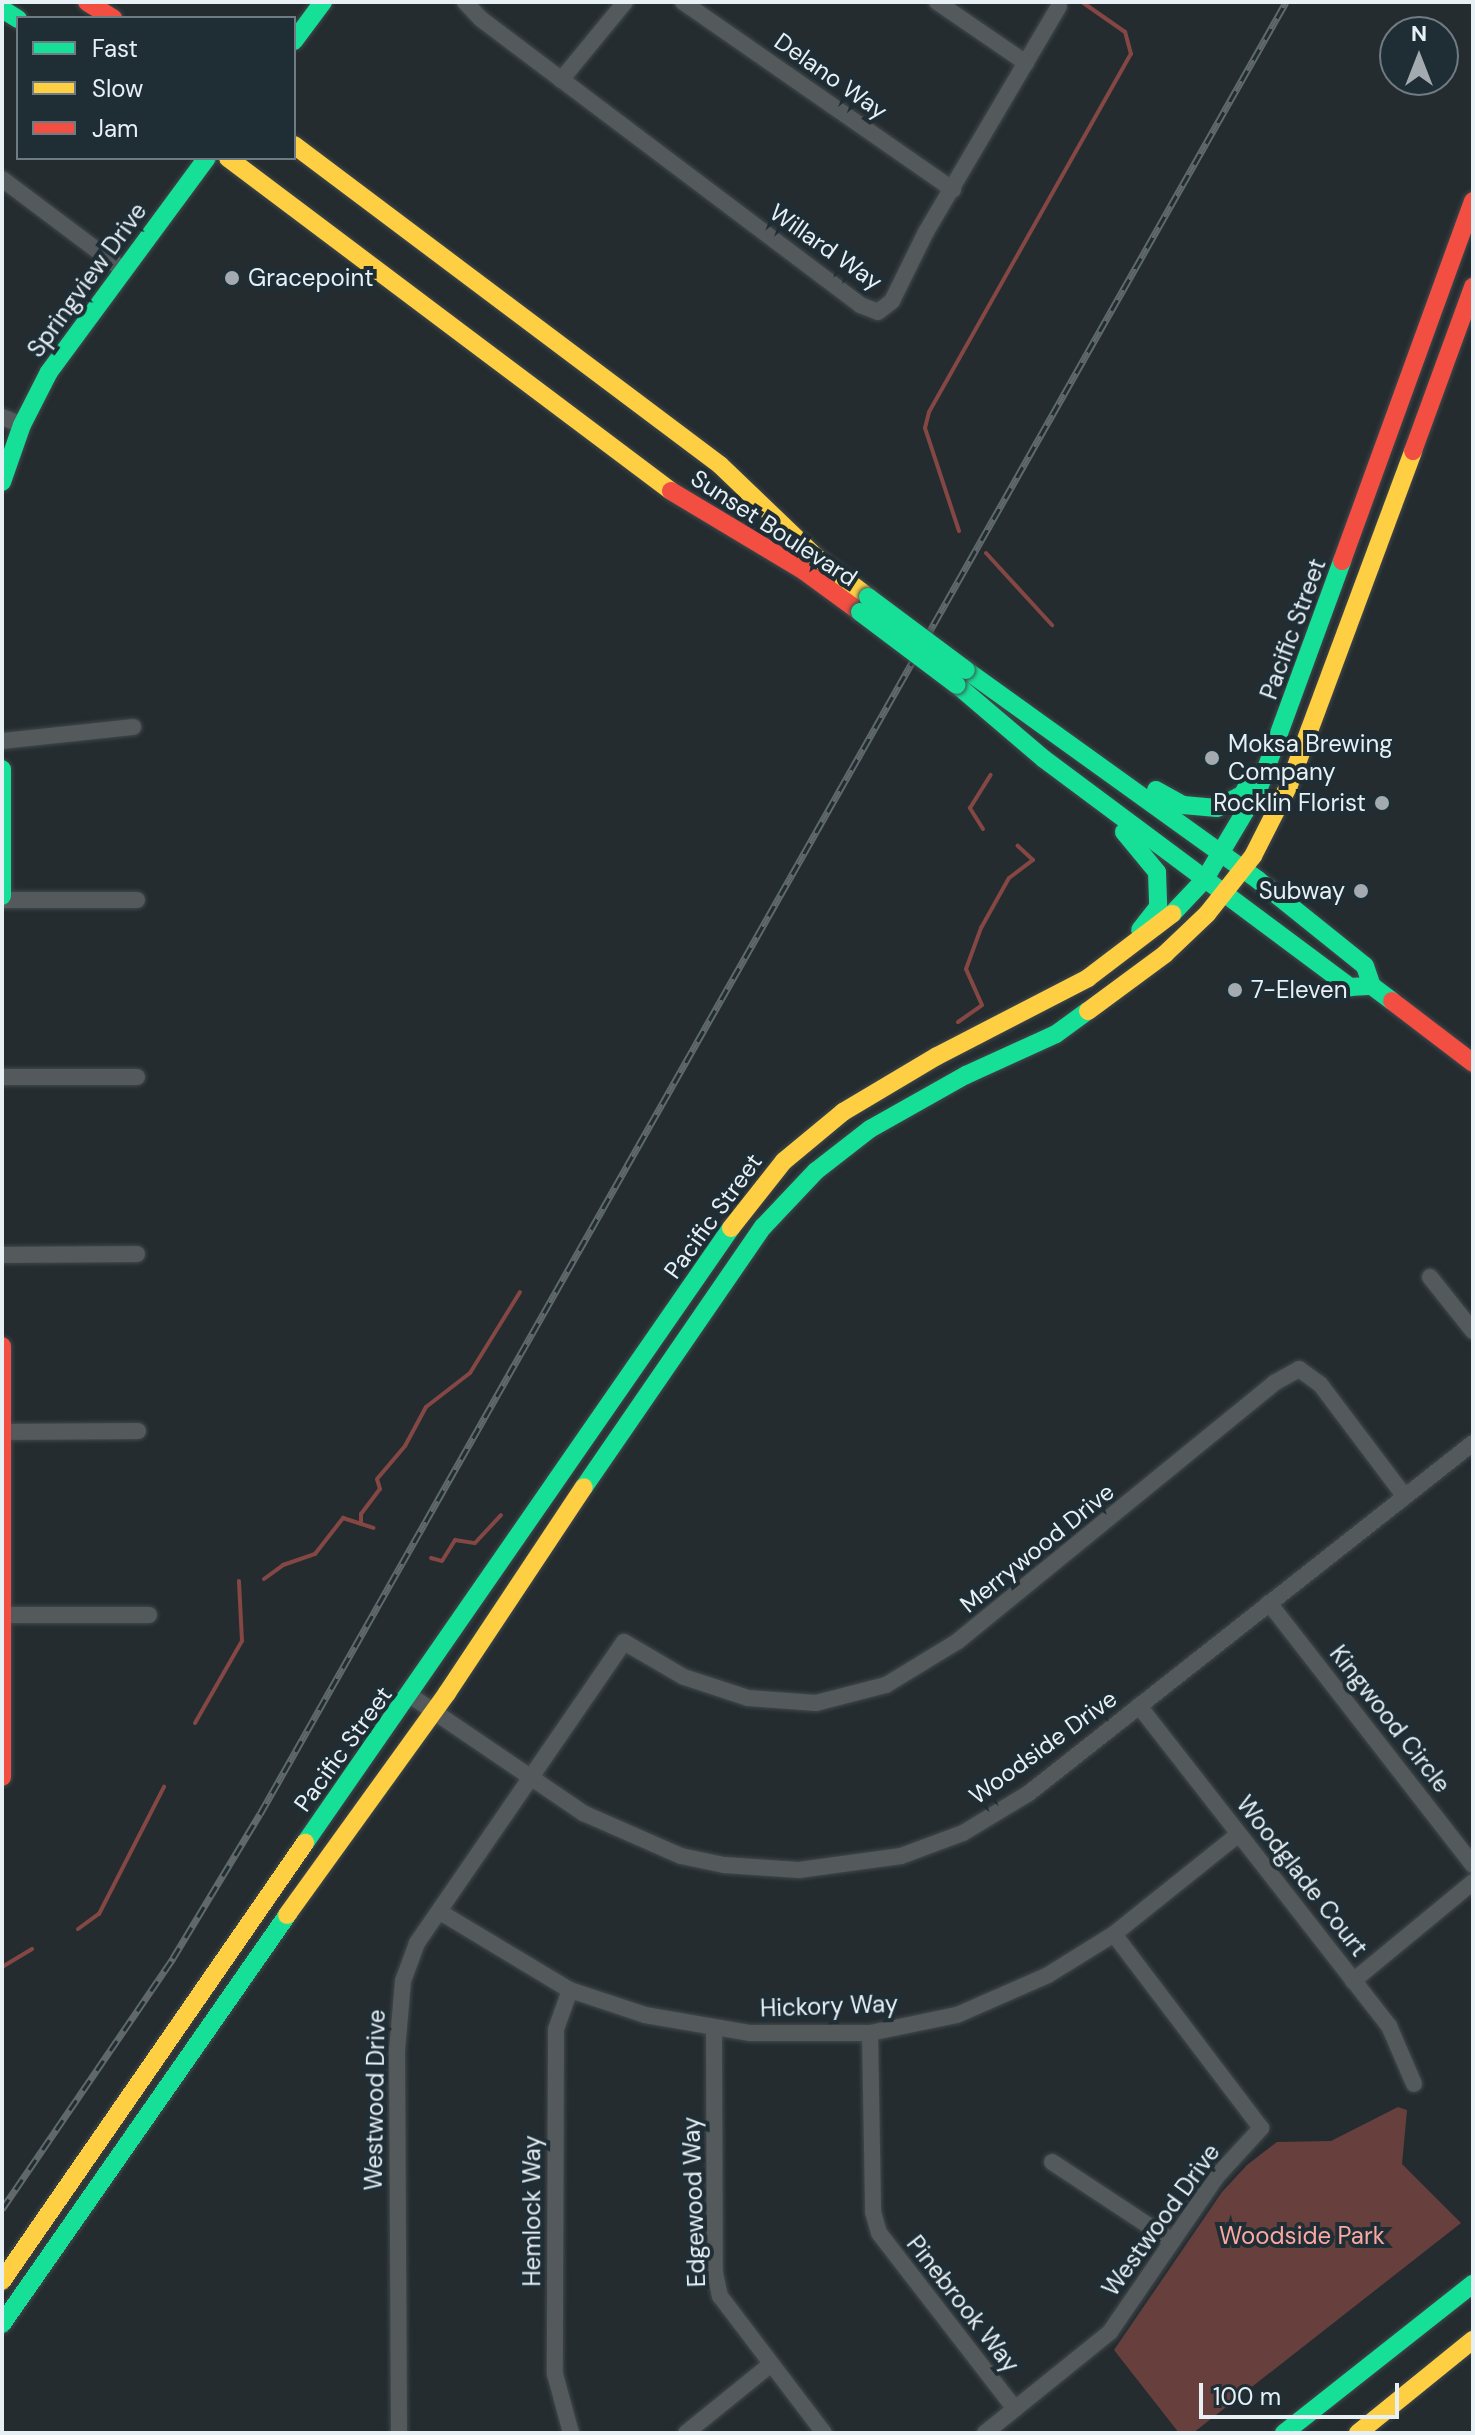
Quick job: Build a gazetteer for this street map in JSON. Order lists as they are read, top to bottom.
{
  "streets": {
    "main road": ["Springview Drive", "Sunset Boulevard", "Pacific Street"],
    "street": [
      "Delano Way",
      "Willard Way",
      "Merrywood Drive",
      "Kingwood Circle",
      "Woodside Drive",
      "Woodglade Court",
      "Hickory Way",
      "Westwood Drive",
      "Edgewood Way",
      "Hemlock Way",
      "Pinebrook Way"
    ]
  },
  "crossings": [
    ["Delano Way", "Willard Way"],
    ["Sunset Boulevard", "Pacific Street"],
    ["Pacific Street", "Woodside Drive"],
    ["Merrywood Drive", "Woodside Drive"],
    ["Merrywood Drive", "Westwood Drive"],
    ["Kingwood Circle", "Woodside Drive"],
    ["Woodside Drive", "Woodglade Court"],
    ["Woodside Drive", "Westwood Drive"],
    ["Woodglade Court", "Hickory Way"],
    ["Hickory Way", "Westwood Drive"],
    ["Hickory Way", "Edgewood Way"],
    ["Hickory Way", "Hemlock Way"],
    ["Hickory Way", "Pinebrook Way"],
    ["Westwood Drive", "Pinebrook Way"]
  ],
  "parks": ["Woodside Park"],
  "places": [
    "Gracepoint",
    "Moksa Brewing Company",
    "Rocklin Florist",
    "Subway",
    "7-Eleven"
  ],
  "legend": ["Fast", "Slow", "Jam"],
  "scale_bar": "100 m",
  "north": "top"
}
